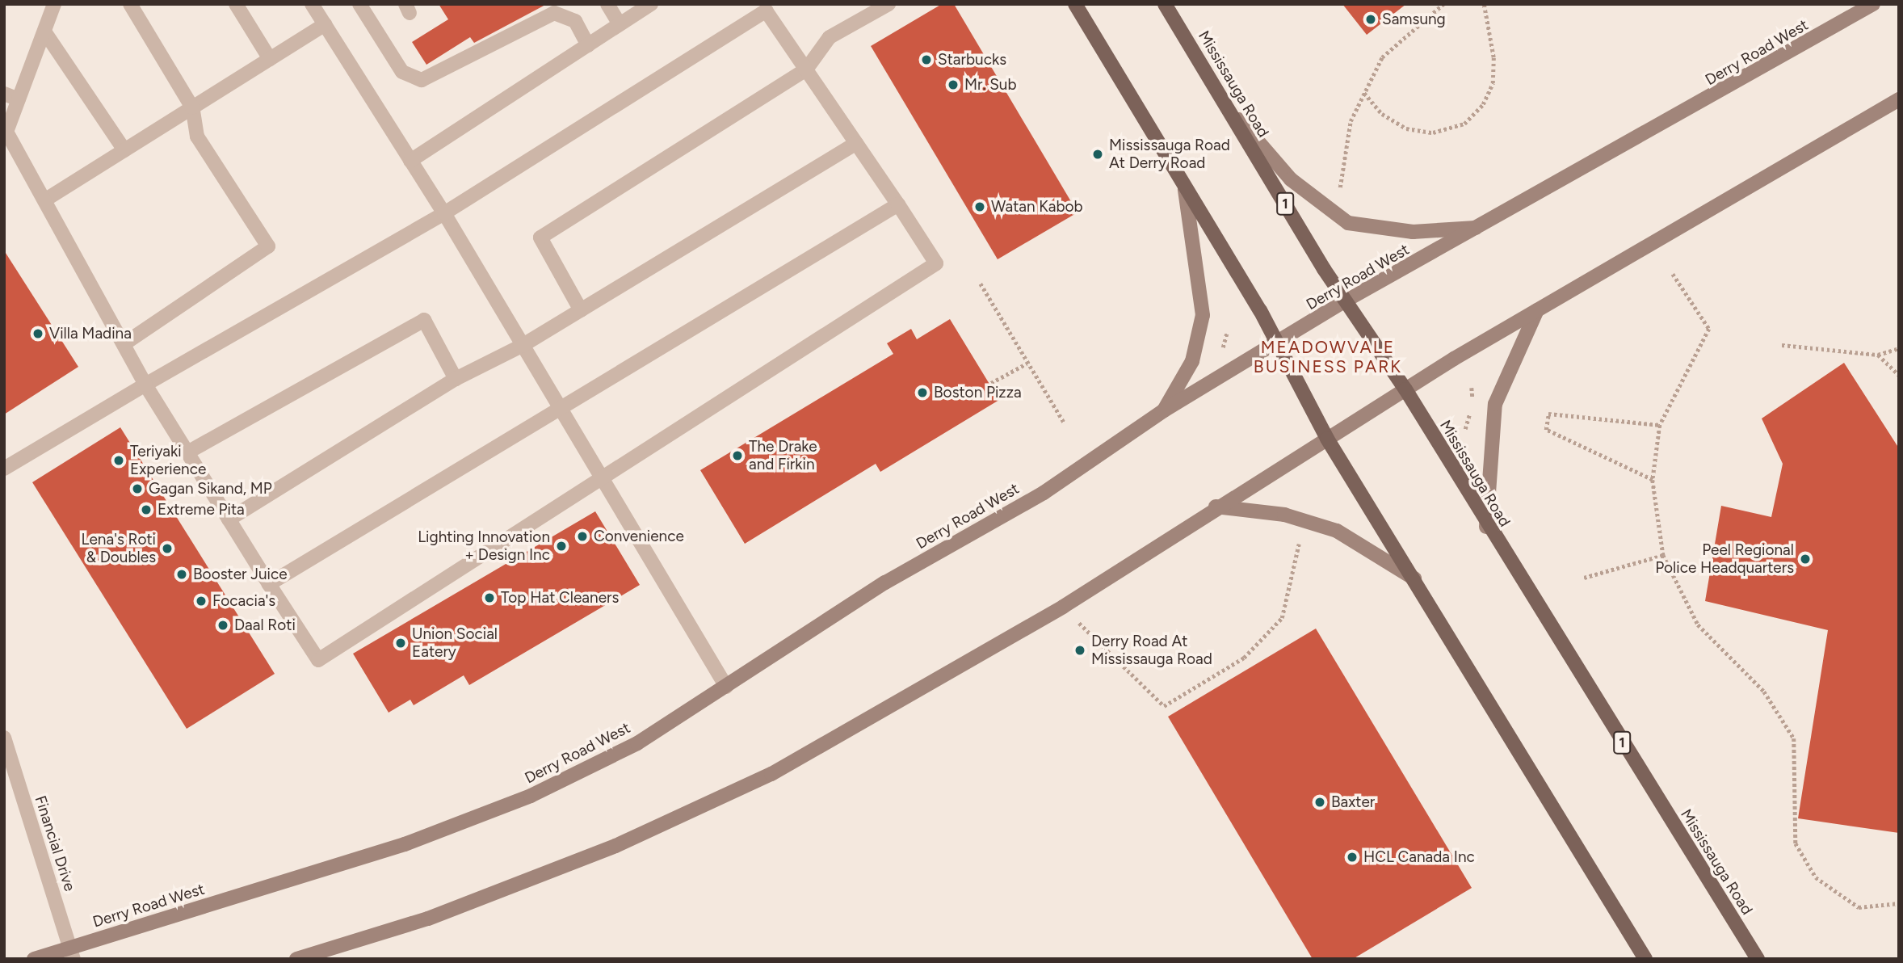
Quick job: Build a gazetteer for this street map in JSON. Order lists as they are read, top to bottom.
{
  "streets": {
    "main road": ["Derry Road West", "Mississauga Road", "1"],
    "street": ["Financial Drive"]
  },
  "crossings": [
    ["Derry Road West", "Mississauga Road"],
    ["Derry Road West", "Financial Drive"]
  ],
  "districts": ["MEADOWVALE BUSINESS PARK"],
  "places": [
    "Samsung",
    "Starbucks",
    "Mr. Sub",
    "Mississauga Road At Derry Road",
    "Watan Kabob",
    "Villa Madina",
    "Boston Pizza",
    "The Drake and Firkin",
    "Teriyaki Experience",
    "Gagan Sikand, MP",
    "Extreme Pita",
    "Convenience",
    "Lighting Innovation + Design Inc",
    "Lena's Roti & Doubles",
    "Peel Regional Police Headquarters",
    "Booster Juice",
    "Top Hat Cleaners",
    "Focacia's",
    "Daal Roti",
    "Union Social Eatery",
    "Derry Road At Mississauga Road",
    "Baxter",
    "HCL Canada Inc"
  ]
}
